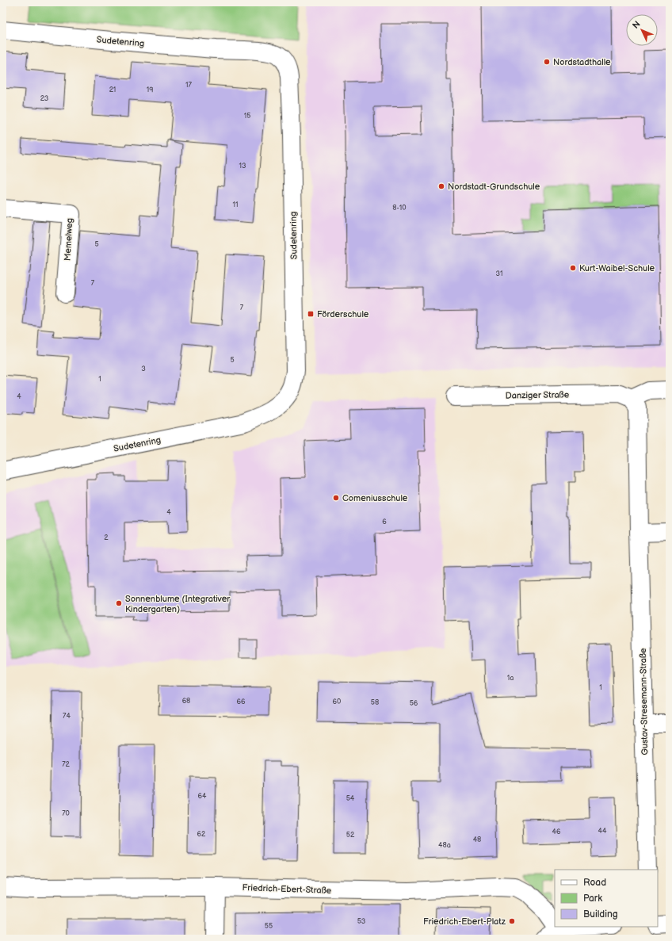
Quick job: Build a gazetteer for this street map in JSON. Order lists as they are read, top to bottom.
{
  "streets": {
    "street": [
      "Sudetenring",
      "Memelweg",
      "Danziger Straße",
      "Gustav-Stresemann-Straße",
      "Friedrich-Ebert-Straße"
    ]
  },
  "crossings": [
    ["Danziger Straße", "Gustav-Stresemann-Straße"]
  ],
  "places": {
    "other": [
      "Nordstadthalle",
      "Nordstadt-Grundschule",
      "Kurt-Waibel-Schule",
      "Comeniusschule",
      "Sonnenblume (Integrativer Kindergarten)",
      "Friedrich-Ebert-Platz"
    ],
    "transit": ["Förderschule"]
  },
  "house_numbers": [
    "17",
    "21",
    "19",
    "23",
    "15",
    "13",
    "11",
    "8-10",
    "5",
    "31",
    "7",
    "7",
    "5",
    "3",
    "1",
    "4",
    "4",
    "6",
    "2",
    "1a",
    "1",
    "68",
    "66",
    "60",
    "58",
    "56",
    "74",
    "72",
    "64",
    "54",
    "70",
    "44",
    "46",
    "62",
    "52",
    "48",
    "48a",
    "53",
    "55"
  ],
  "legend": ["Road", "Park", "Building"],
  "north": "top left"
}
